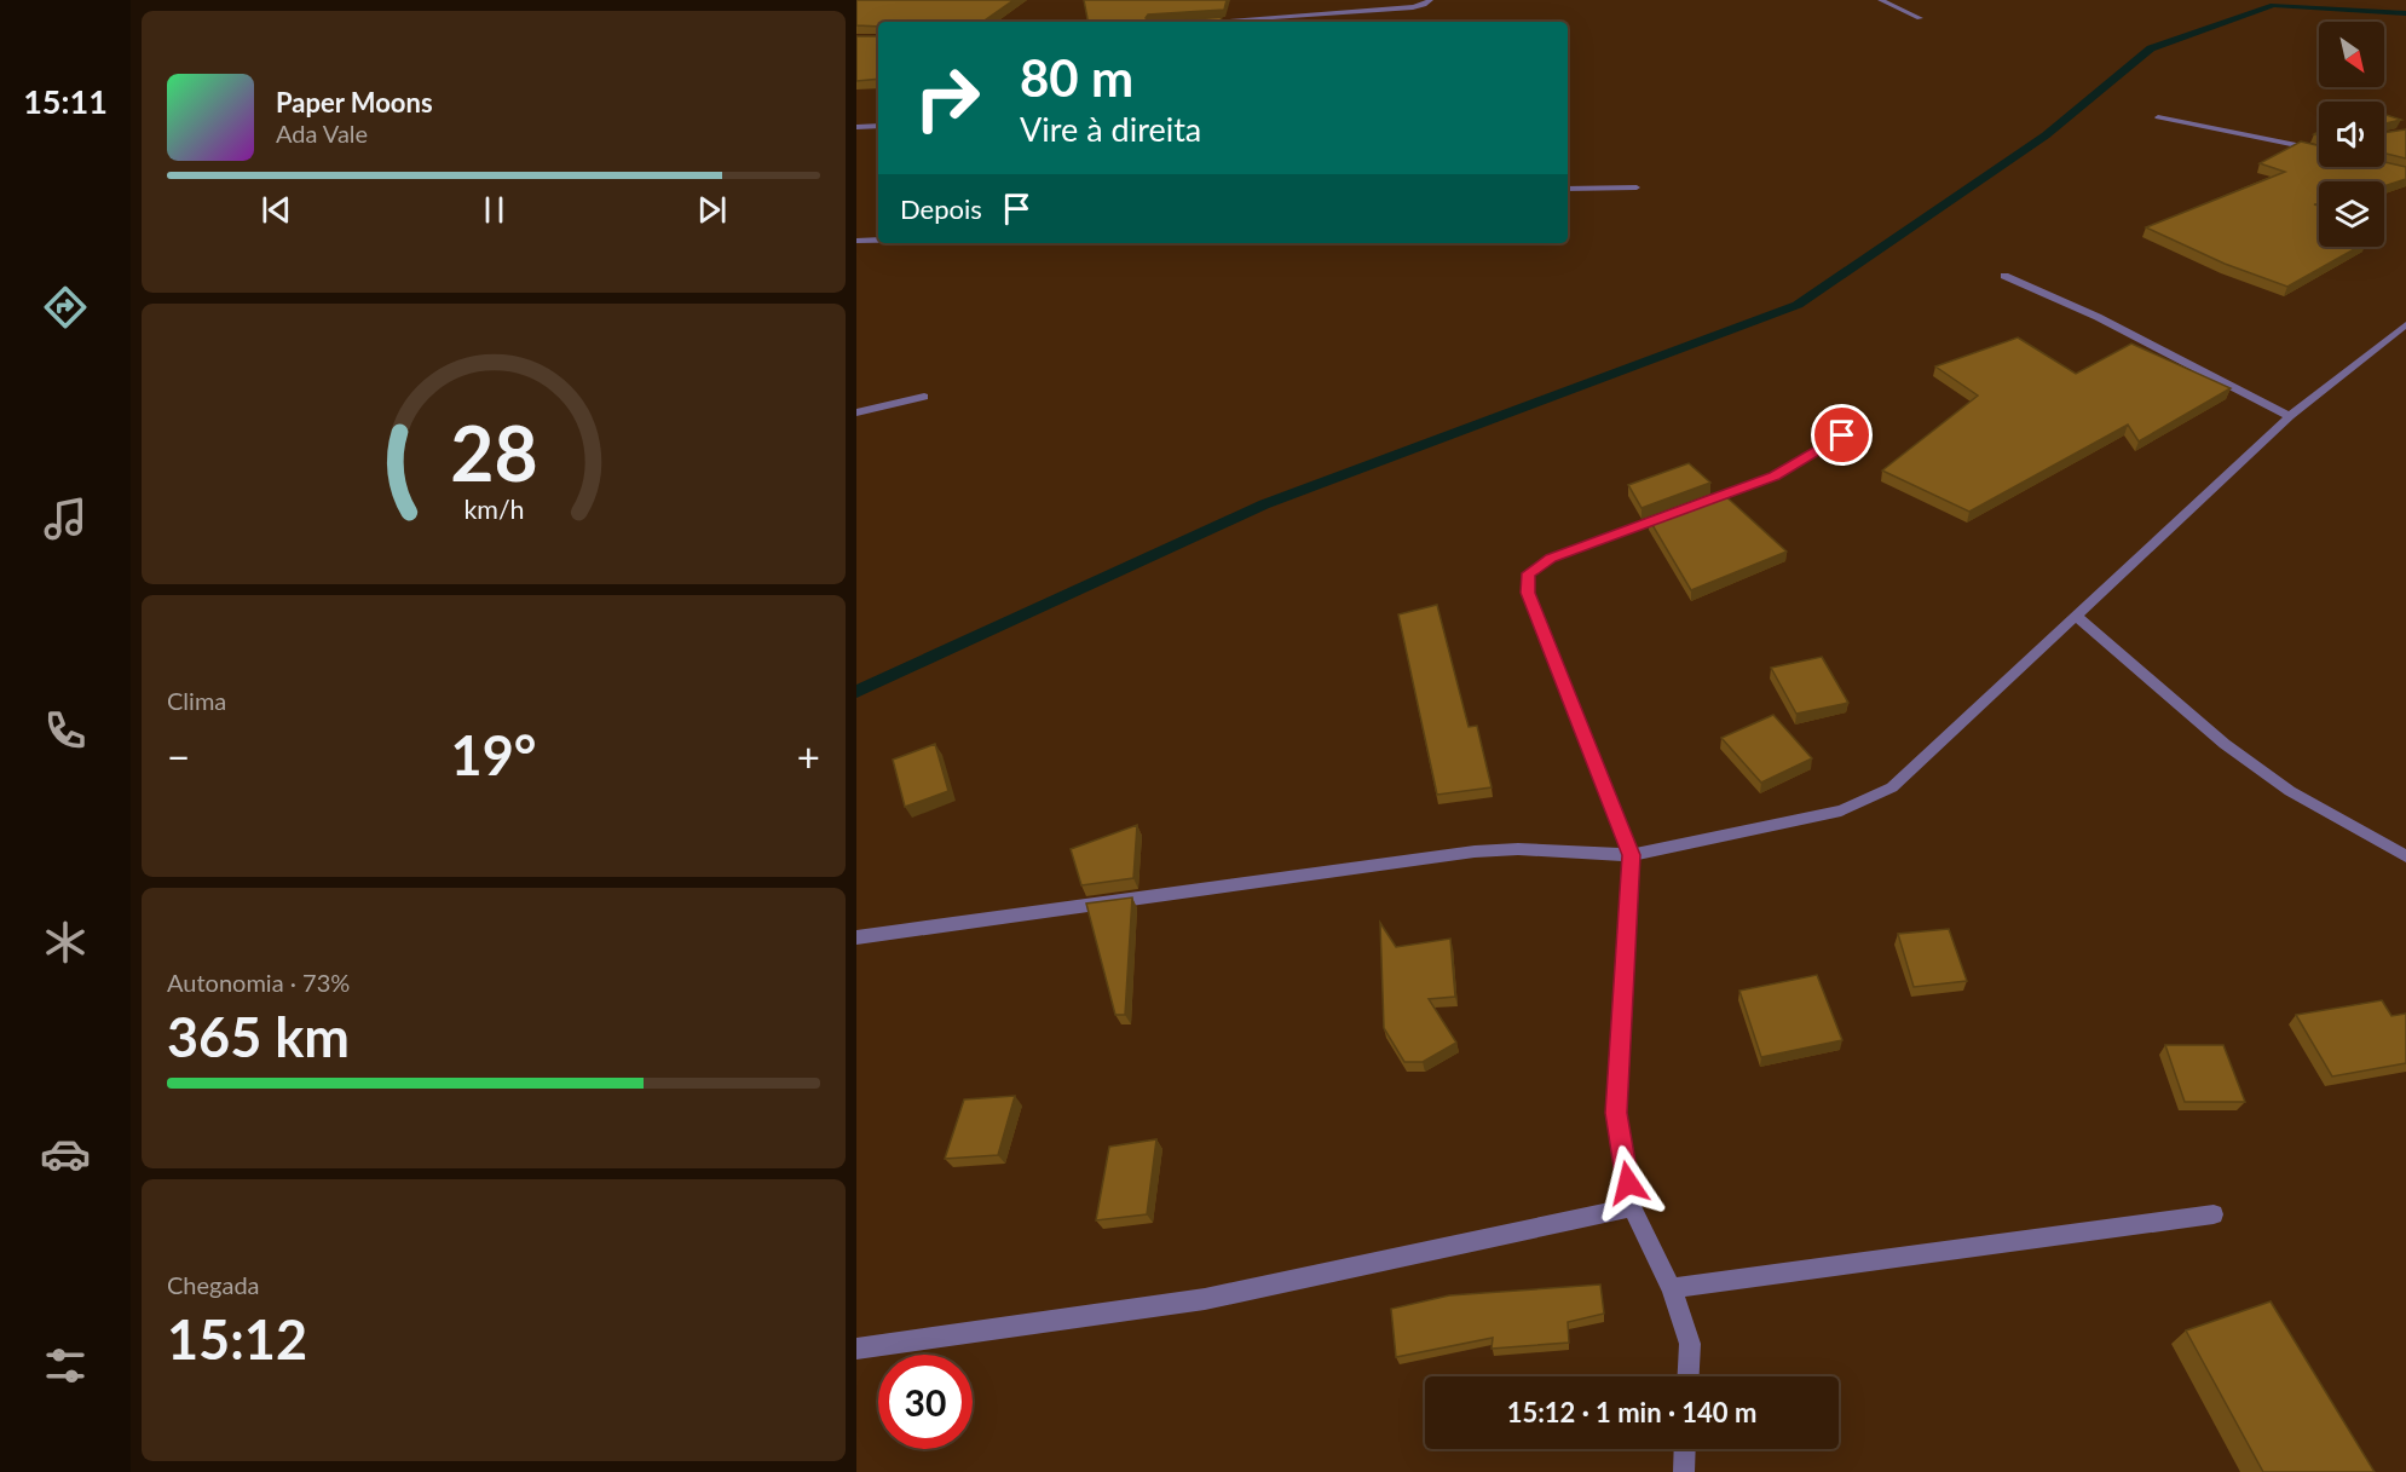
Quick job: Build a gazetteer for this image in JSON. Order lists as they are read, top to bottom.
{
  "north": "bottom right",
  "page": {
    "tabs": "15:11",
    "turn": ["80 m", "Vire à direita"],
    "song": ["Paper Moons", "Ada Vale"],
    "then": "Depois",
    "tile": [
      "Clima",
      ["Autonomia · 73%", "365 km"],
      ["Chegada", "15:12"]
    ],
    "heat": ["−", "19°", "+"],
    "limit": "30",
    "trip": "15:12 · 1 min · 140 m",
    "gauge": ["28", "km/h"]
  }
}
